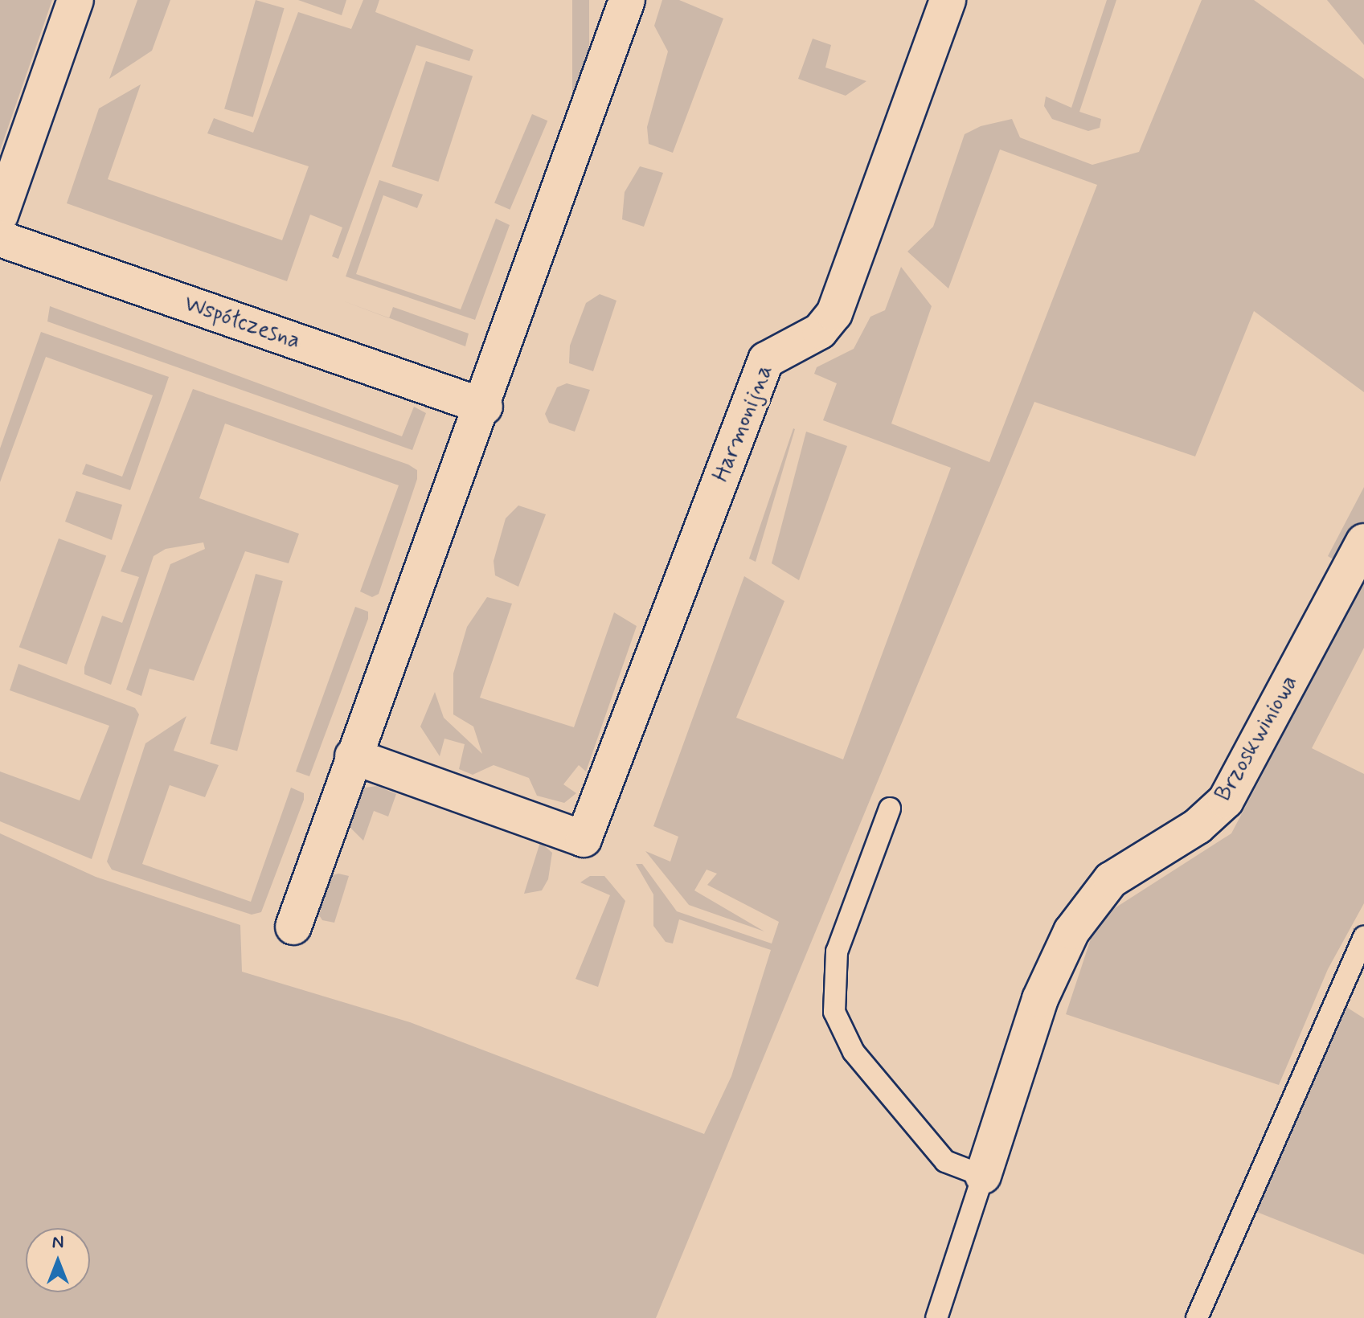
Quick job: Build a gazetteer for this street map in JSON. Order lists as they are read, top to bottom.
{
  "streets": {
    "street": ["Współczesna", "Harmonijna", "Brzoskwiniowa"]
  },
  "north": "top"
}
